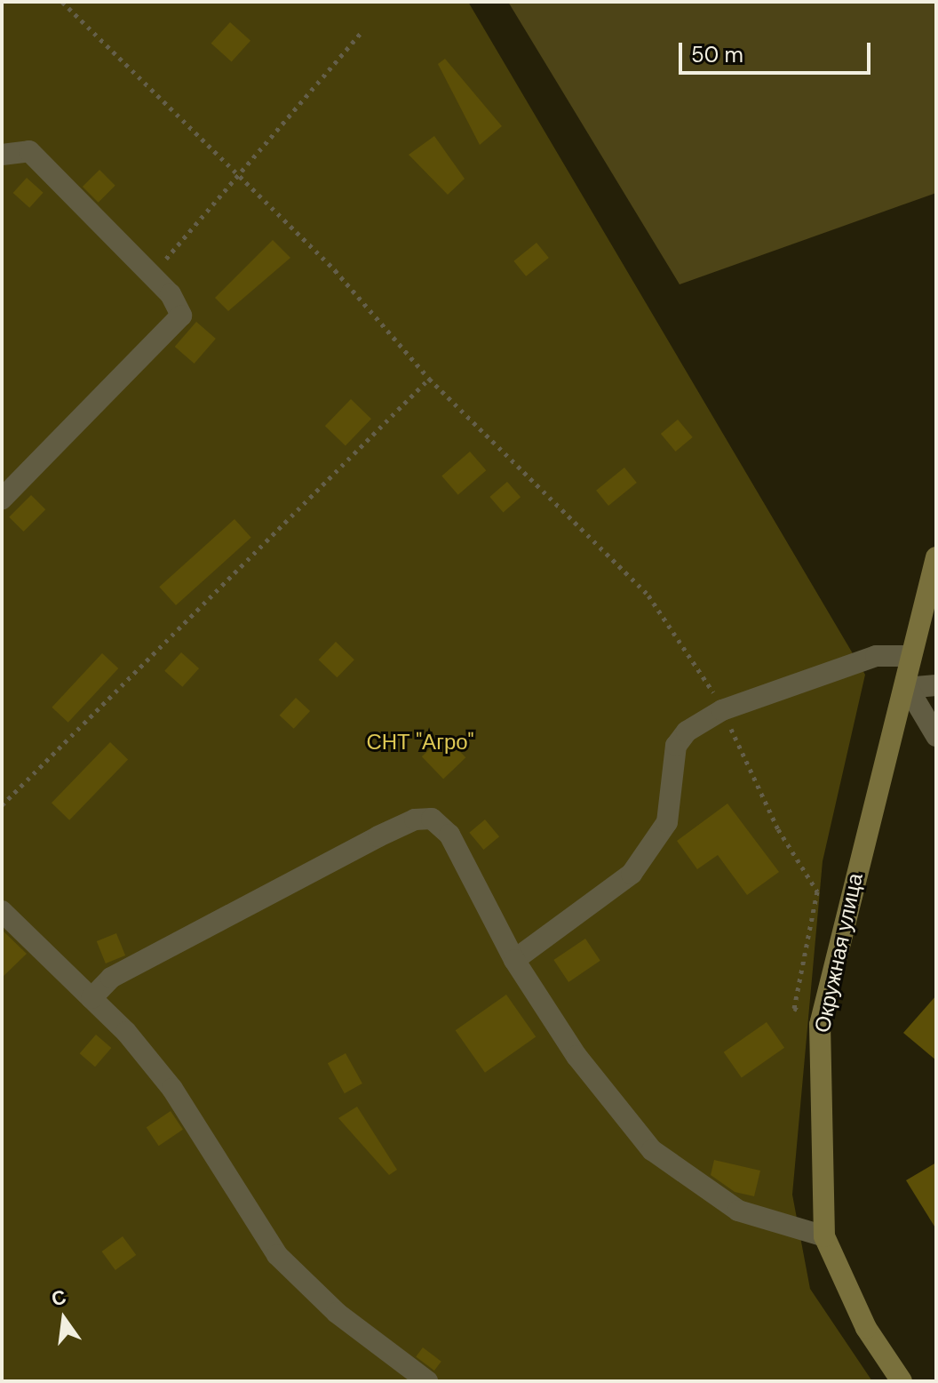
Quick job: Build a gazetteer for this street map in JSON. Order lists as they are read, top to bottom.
{
  "streets": {
    "street": ["Окружная улица"]
  },
  "parks": ["СНТ \"Агро\""],
  "scale_bar": "50 m",
  "north": "top"
}
